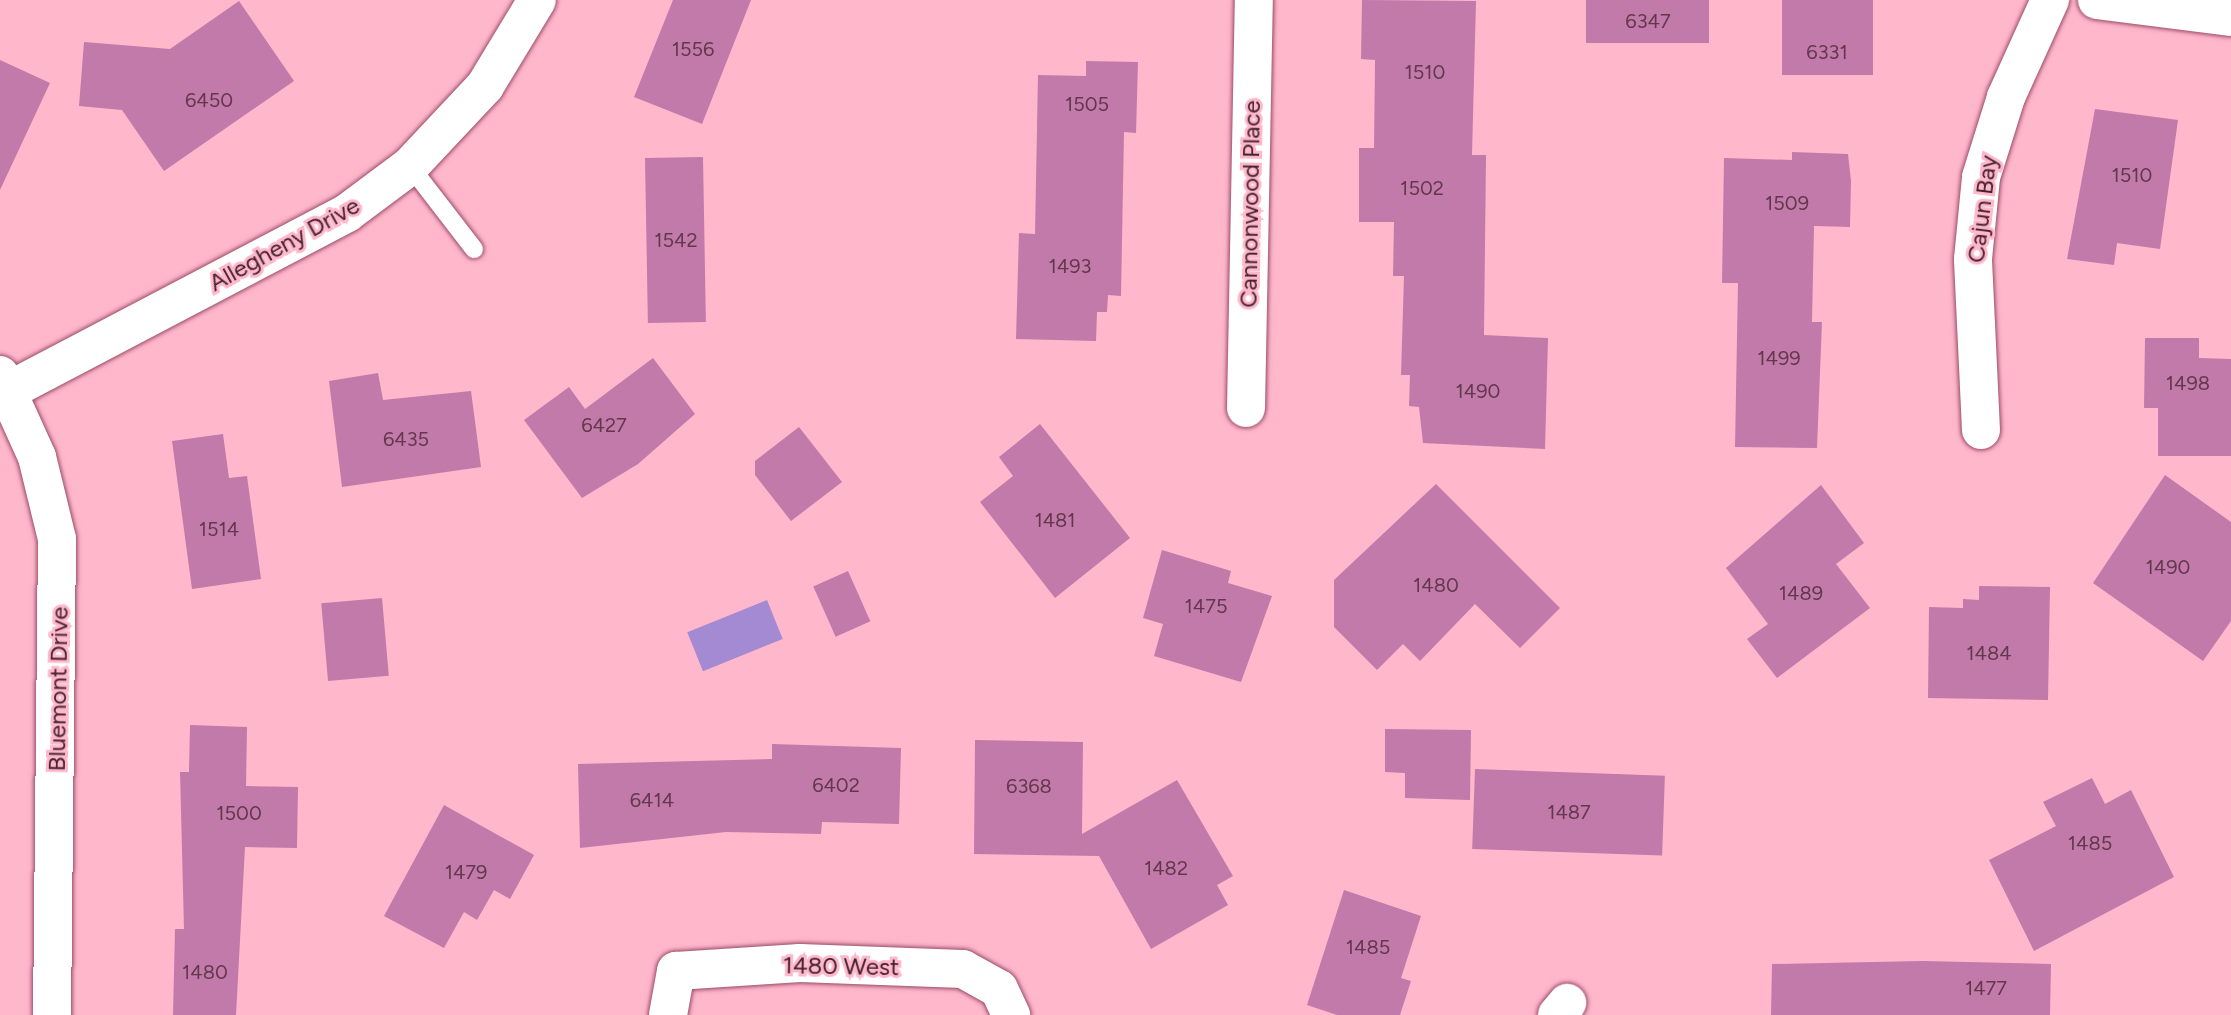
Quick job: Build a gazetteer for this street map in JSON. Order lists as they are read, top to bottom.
{
  "streets": {
    "street": [
      "Cannonwood Place",
      "Cajun Bay",
      "Allegheny Drive",
      "Bluemont Drive",
      "1480 West"
    ]
  },
  "crossings": [
    ["Allegheny Drive", "Bluemont Drive"]
  ],
  "house_numbers": [
    "6347",
    "1556",
    "6331",
    "1510",
    "6450",
    "1505",
    "1510",
    "1502",
    "1509",
    "1542",
    "1493",
    "1499",
    "1498",
    "1490",
    "6427",
    "6435",
    "1481",
    "1514",
    "1490",
    "1480",
    "1489",
    "1475",
    "1484",
    "6402",
    "6368",
    "6414",
    "1487",
    "1500",
    "1485",
    "1482",
    "1479",
    "1485",
    "1480",
    "1477"
  ]
}
